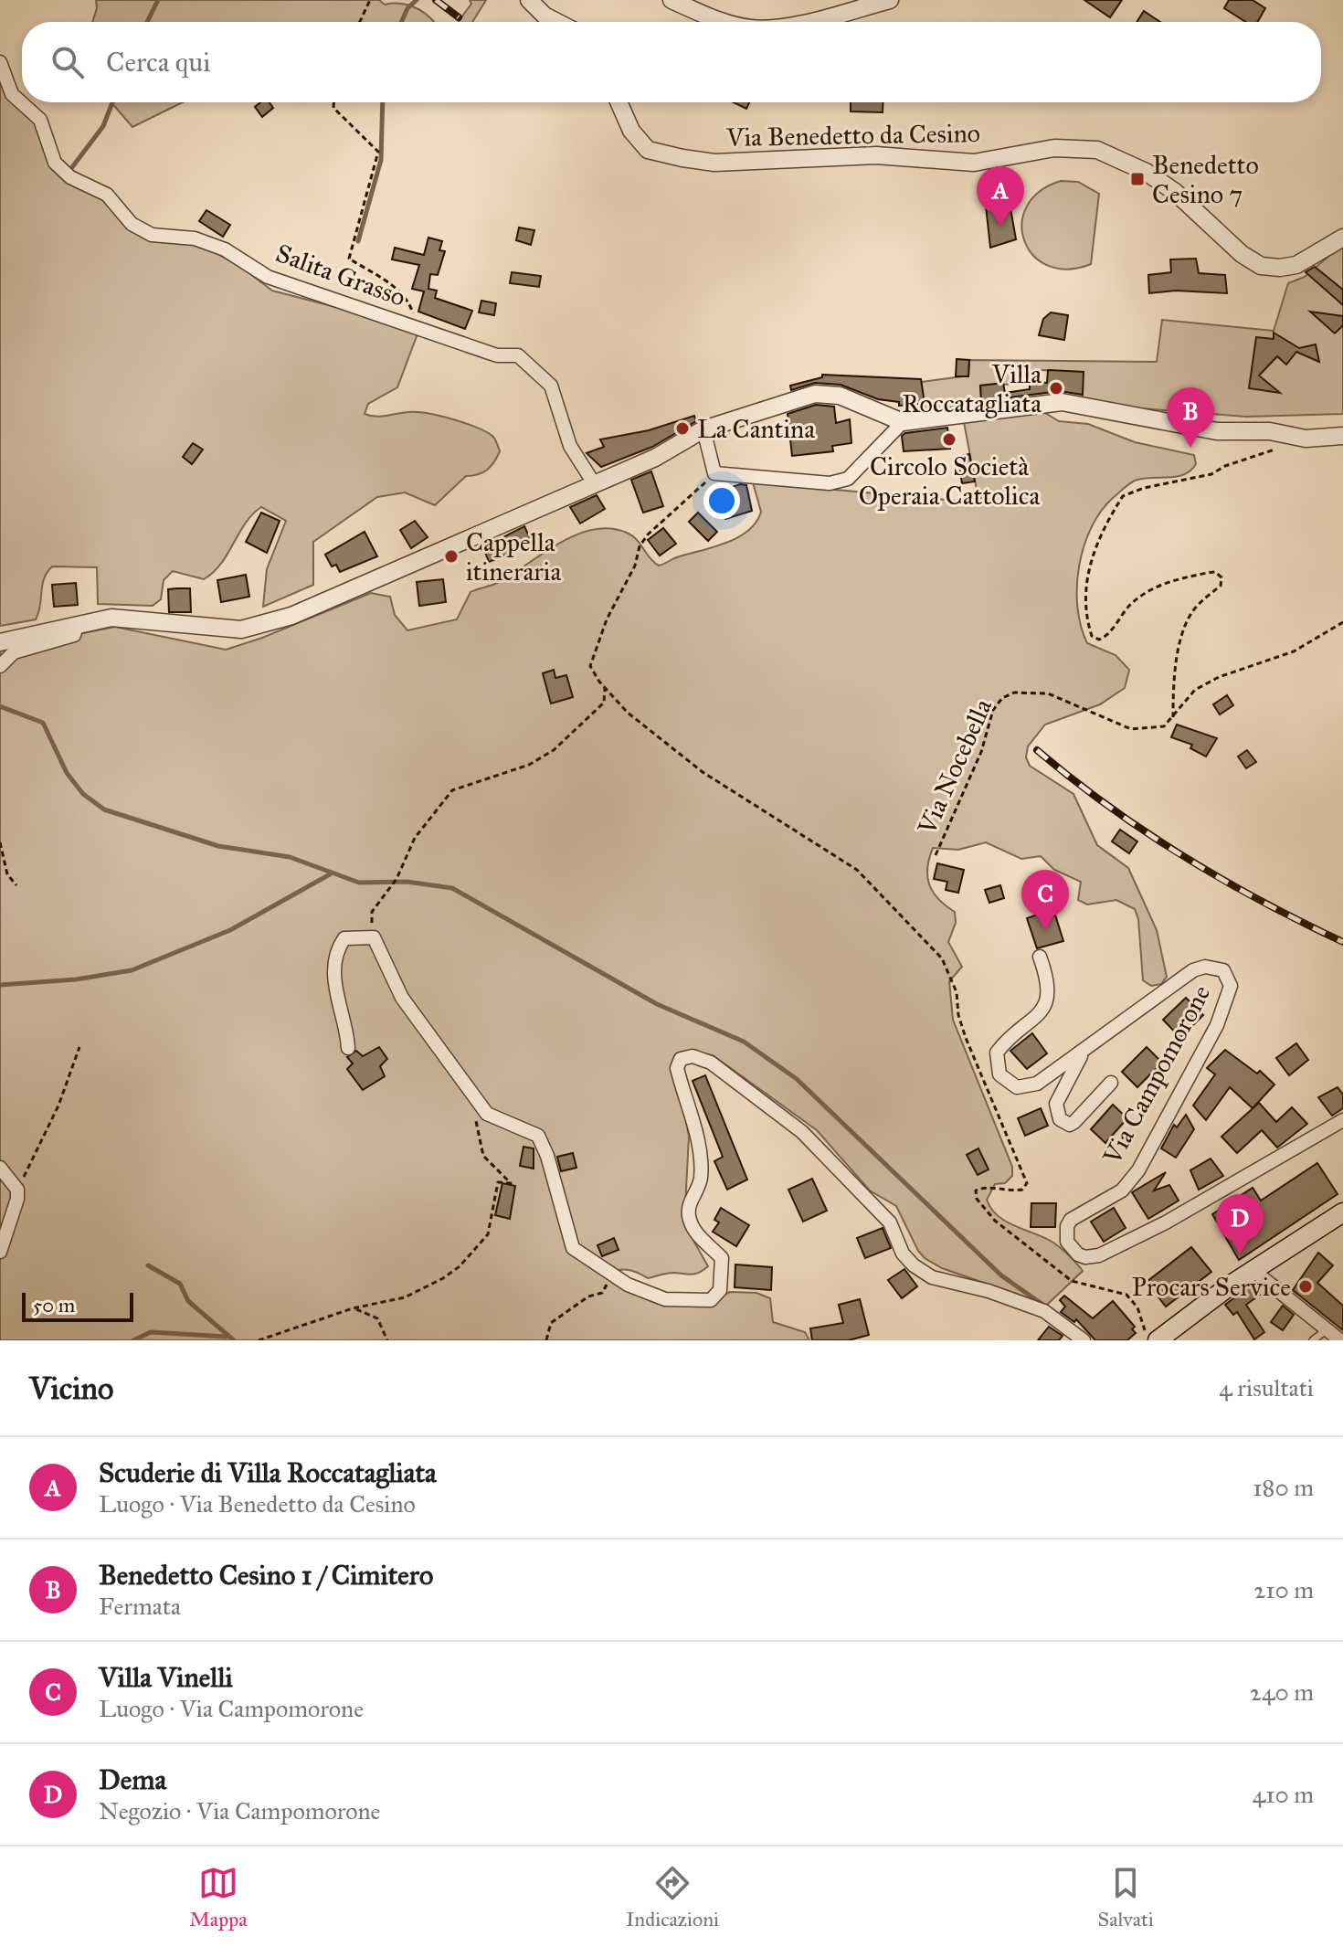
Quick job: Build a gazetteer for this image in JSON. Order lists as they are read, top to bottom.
{
  "streets": {
    "street": ["Via Benedetto da Cesino", "Salita Grasso", "Via Campomorone"],
    "path": ["Via Nocebella"]
  },
  "places": {
    "transit": ["Benedetto Cesino 7"],
    "other": [
      "Villa Roccatagliata",
      "La Cantina",
      "Circolo Società Operaia Cattolica",
      "Cappella itineraria",
      "Procars Service"
    ]
  },
  "scale_bar": "50 m",
  "page": {
    "search": "Cerca qui",
    "pins": [
      "A",
      "B",
      "C",
      "D"
    ],
    "scale": "50 m",
    "heading": ["Vicino", "4 risultati"],
    "list": [
      {
        "mark": "A",
        "name": "Scuderie di Villa Roccatagliata",
        "note": "Luogo · Via Benedetto da Cesino",
        "value": "180 m"
      },
      {
        "mark": "B",
        "name": "Benedetto Cesino 1 / Cimitero",
        "note": "Fermata",
        "value": "210 m"
      },
      {
        "mark": "C",
        "name": "Villa Vinelli",
        "note": "Luogo · Via Campomorone",
        "value": "240 m"
      },
      {
        "mark": "D",
        "name": "Dema",
        "note": "Negozio · Via Campomorone",
        "value": "410 m"
      }
    ],
    "nav": ["Mappa", "Indicazioni", "Salvati"]
  }
}
